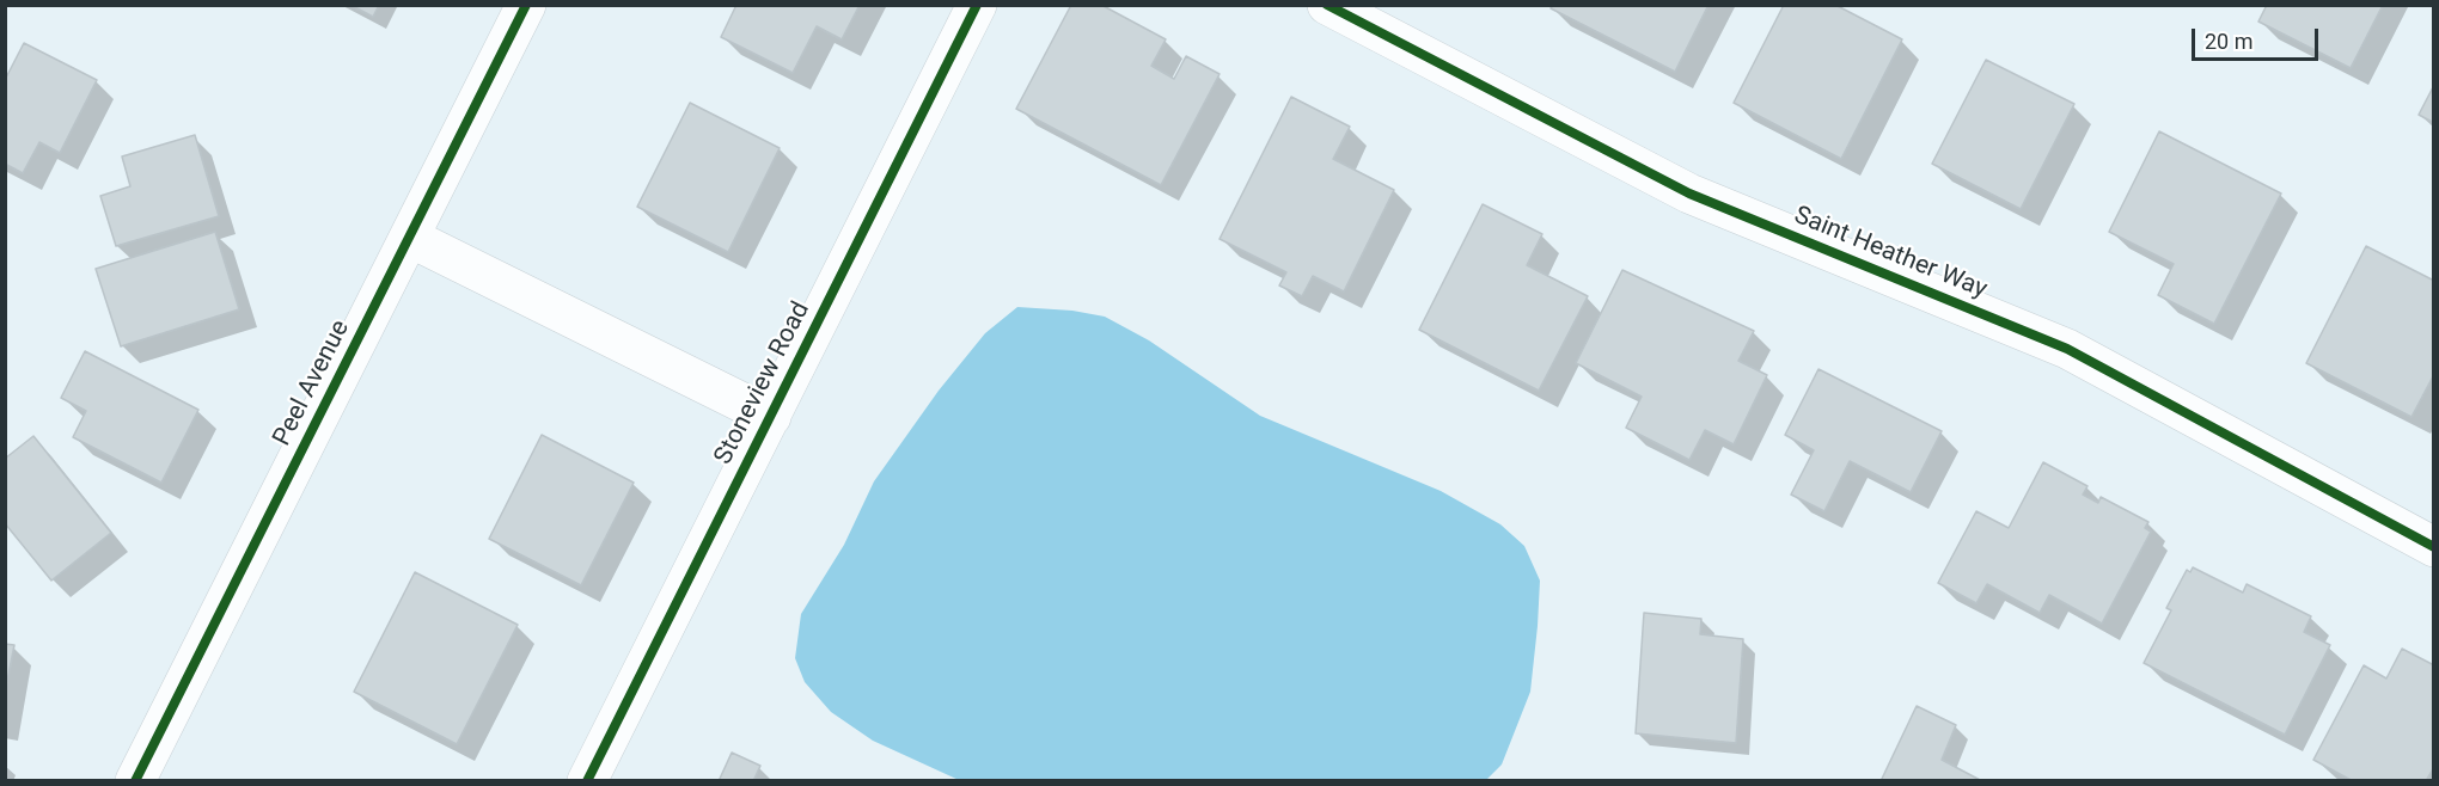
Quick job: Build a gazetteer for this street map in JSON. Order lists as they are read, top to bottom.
{
  "streets": {
    "street": ["Saint Heather Way", "Peel Avenue", "Stoneview Road"]
  },
  "crossings": [
    ["Peel Avenue", "Stoneview Road"]
  ],
  "scale_bar": "20 m"
}
